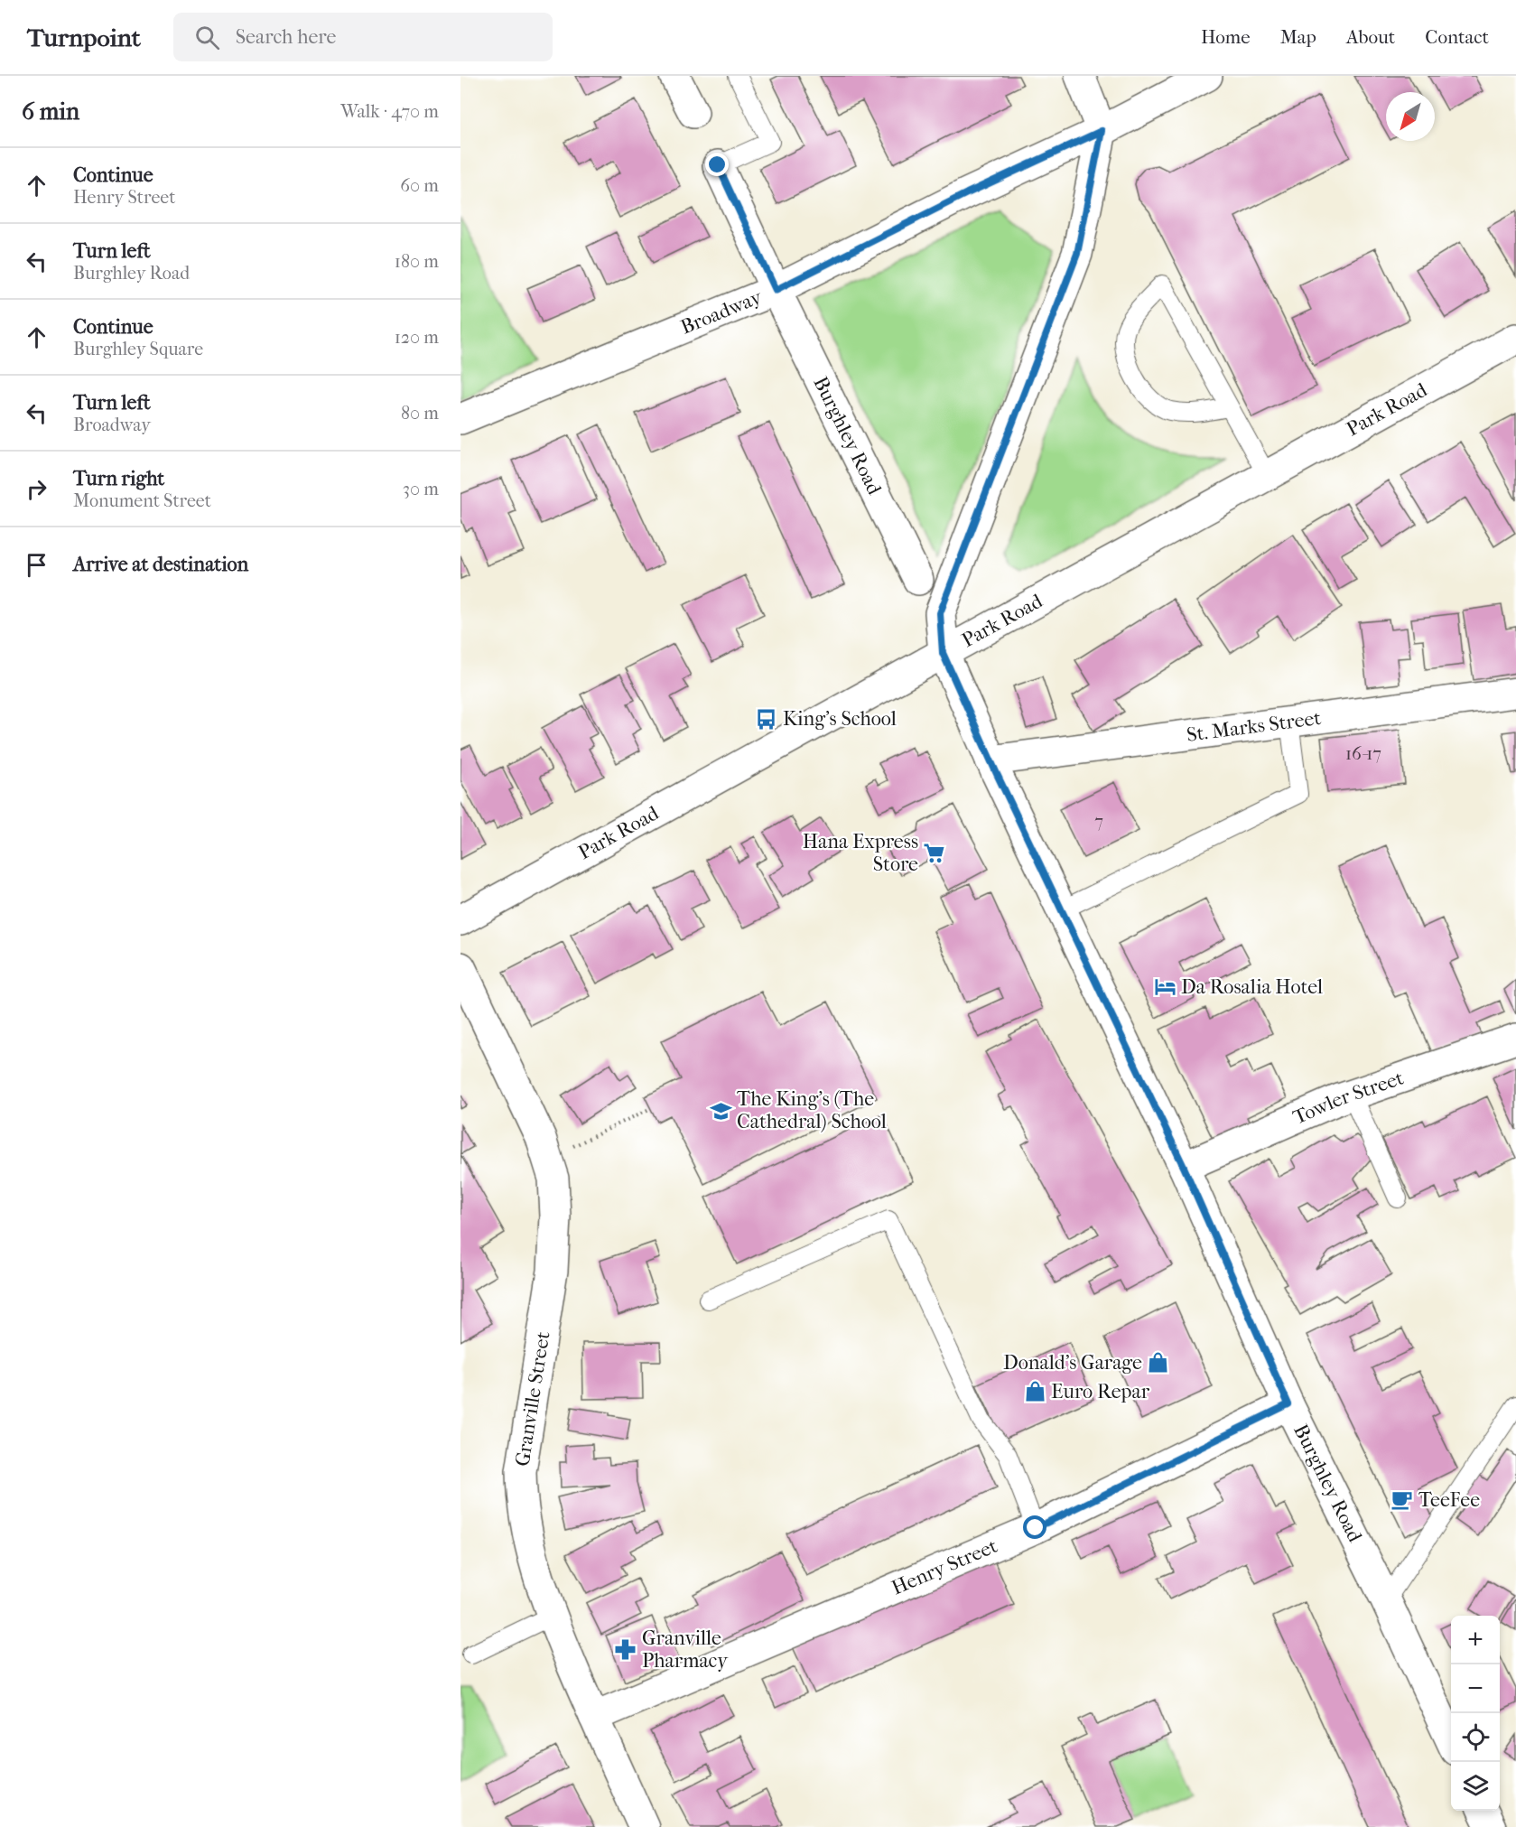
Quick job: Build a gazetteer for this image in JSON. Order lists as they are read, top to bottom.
{
  "streets": {
    "street": [
      "Broadway",
      "Park Road",
      "Burghley Road",
      "St. Marks Street",
      "Towler Street",
      "Granville Street",
      "Henry Street"
    ]
  },
  "crossings": [
    ["Broadway", "Burghley Road"],
    ["Park Road", "Burghley Road"],
    ["Burghley Road", "St. Marks Street"],
    ["Burghley Road", "Towler Street"],
    ["Burghley Road", "Henry Street"],
    ["Granville Street", "Henry Street"]
  ],
  "places": {
    "bus stop": ["King's School"],
    "supermarket": ["Hana Express Store"],
    "hotel": ["Da Rosalia Hotel"],
    "school or university": ["The King's (The Cathedral) School"],
    "shop": ["Donald's Garage", "Euro Repar"],
    "cafe": ["TeeFee"],
    "pharmacy": ["Granville Pharmacy"]
  },
  "house_numbers": ["16-17", "7"],
  "north": "bottom left",
  "page": {
    "header": "Turnpoint",
    "search": "Search here",
    "nav": [
      "Home",
      "Map",
      "About",
      "Contact"
    ],
    "heading": ["6 min", "Walk · 470 m"],
    "list": [
      ["Continue", "Henry Street", "60 m"],
      ["Turn left", "Burghley Road", "180 m"],
      ["Continue", "Burghley Square", "120 m"],
      ["Turn left", "Broadway", "80 m"],
      ["Turn right", "Monument Street", "30 m"],
      "Arrive at destination"
    ],
    "map_buttons": ["+", "−"]
  }
}
